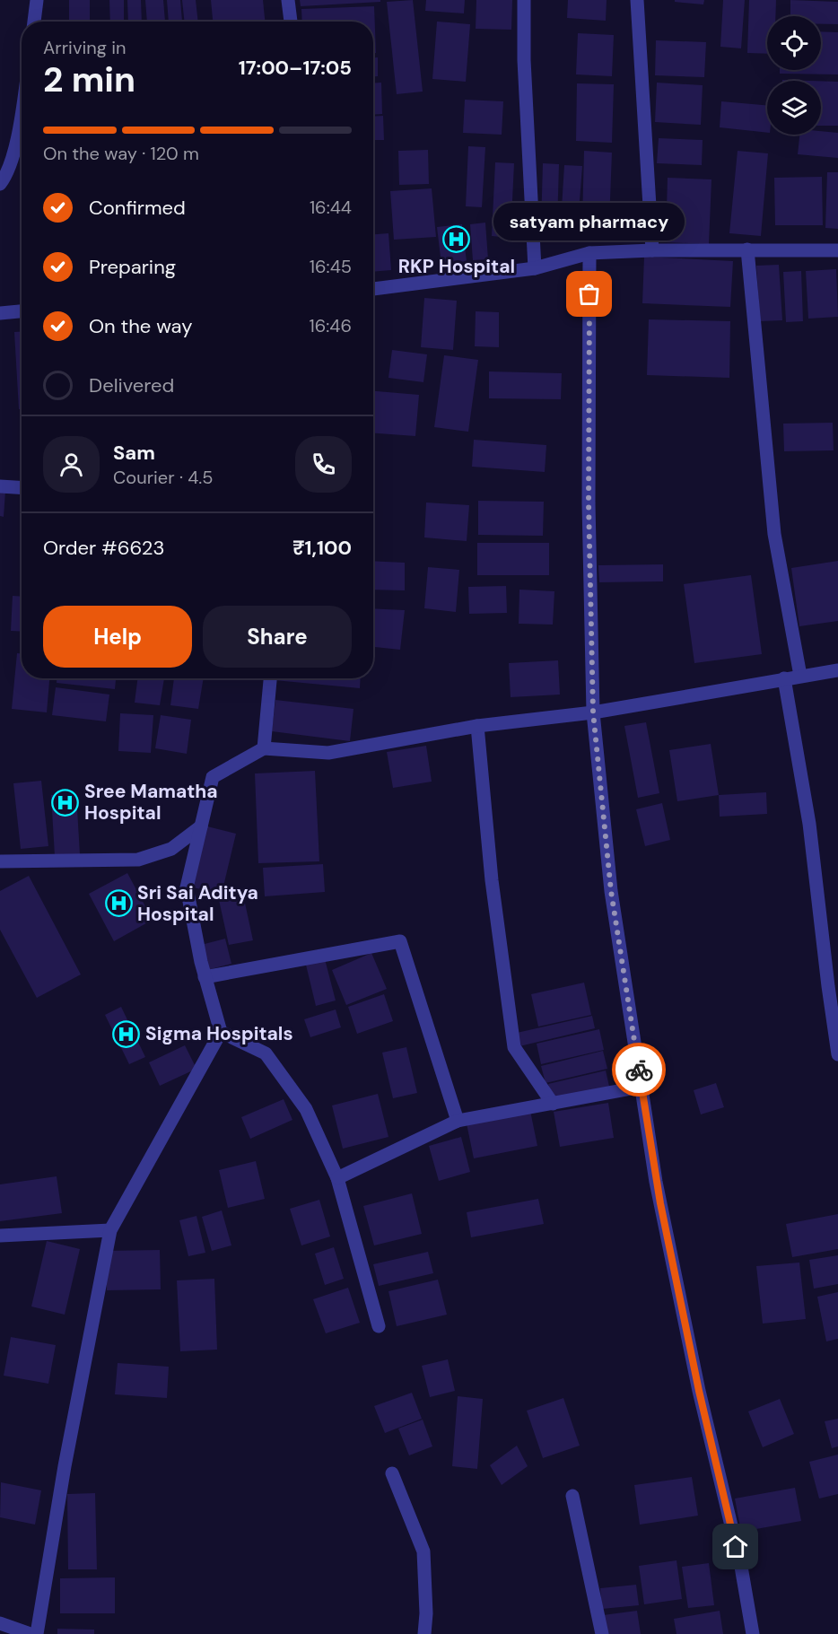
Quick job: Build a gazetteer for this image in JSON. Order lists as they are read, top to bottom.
{
  "places": {
    "hospital": [
      "RKP Hospital",
      "Sree Mamatha Hospital",
      "Sri Sai Aditya Hospital",
      "Sigma Hospitals"
    ],
    "other": ["satyam pharmacy"]
  },
  "page": {
    "heading": ["2 min", "Arriving in", "17:00–17:05"],
    "panel": [
      "Sam",
      "Courier · 4.5",
      "Order #6623",
      "₹1,100"
    ],
    "bar": "On the way · 120 m",
    "list": [
      ["Confirmed", "16:44"],
      ["Preparing", "16:45"],
      ["On the way", "16:46"],
      "Delivered"
    ],
    "bubble": "satyam pharmacy",
    "buttons": ["Help", "Share"]
  }
}
